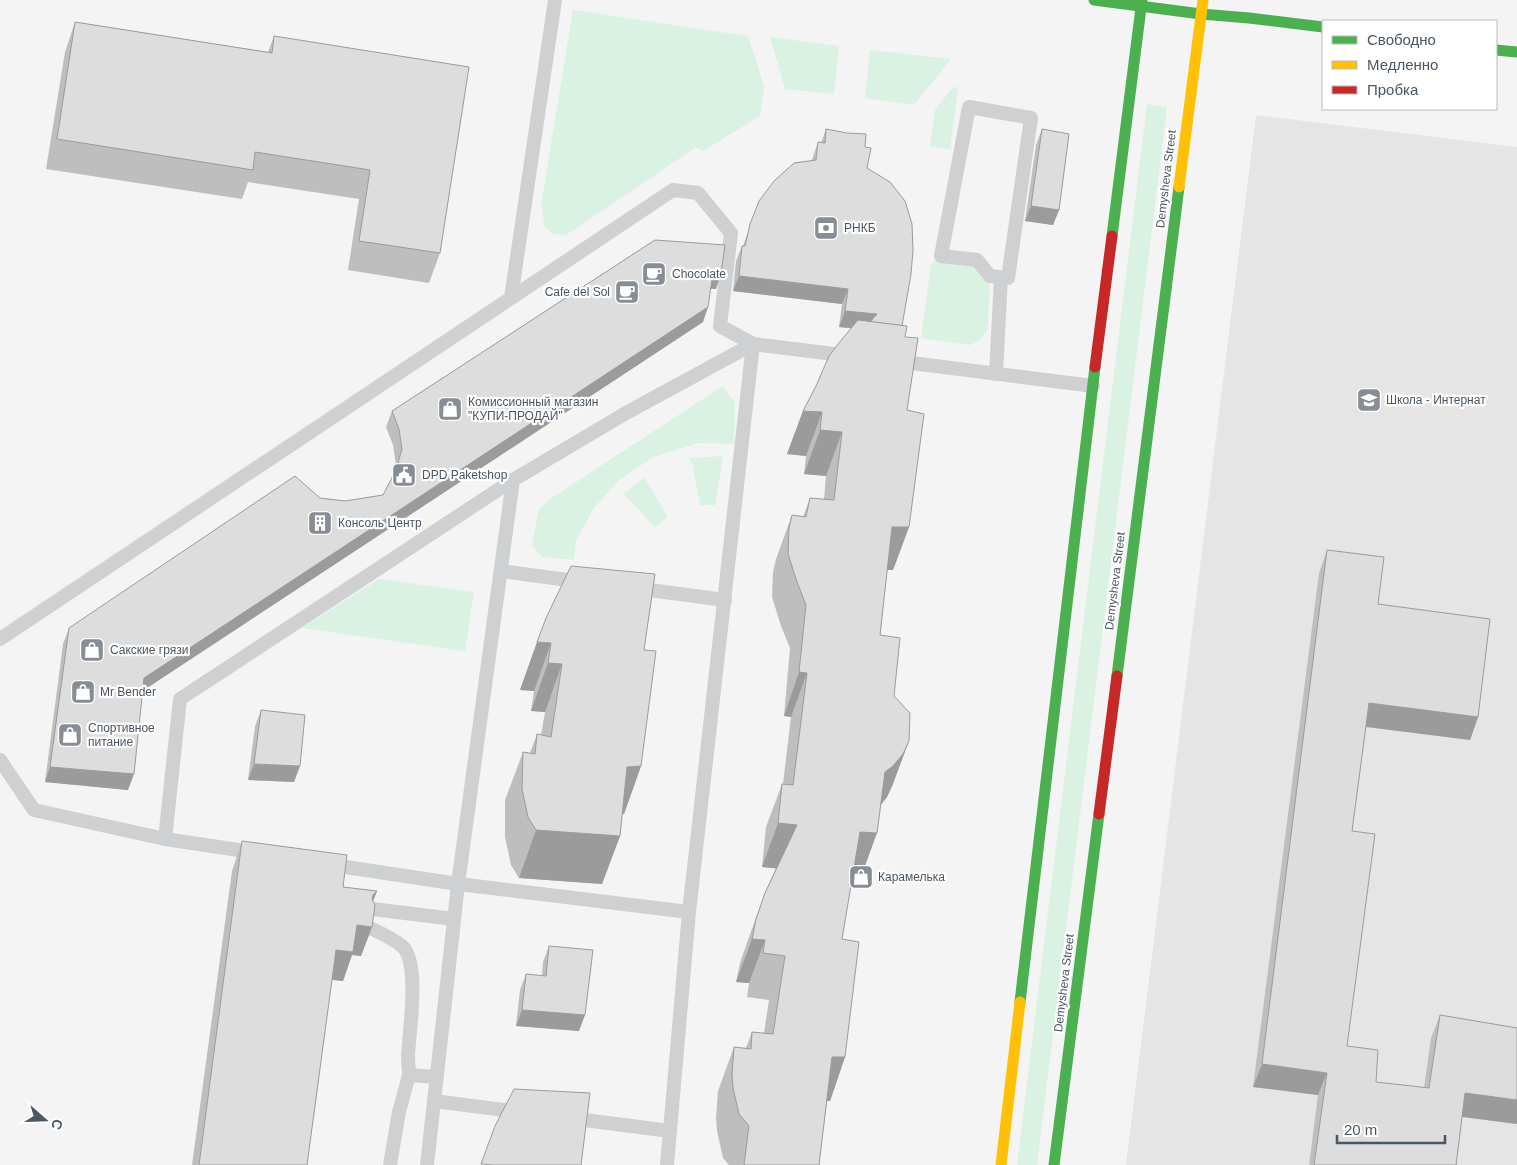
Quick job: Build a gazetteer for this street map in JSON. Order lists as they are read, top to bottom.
{
  "streets": {
    "street": ["Demysheva Street"]
  },
  "places": {
    "bank": ["РНКБ"],
    "cafe": ["Chocolate", "Cafe del Sol"],
    "school or university": ["Школа - Интернат"],
    "shop": [
      "Комиссионный магазин \"КУПИ-ПРОДАЙ\"",
      "Сакские грязи",
      "Mr Bender",
      "Спортивное питание",
      "Карамелька"
    ],
    "public building": ["DPD Paketshop"],
    "building": ["Консоль Центр"]
  },
  "legend": ["Свободно", "Медленно", "Пробка"],
  "scale_bar": "20 m",
  "north": "right"
}
